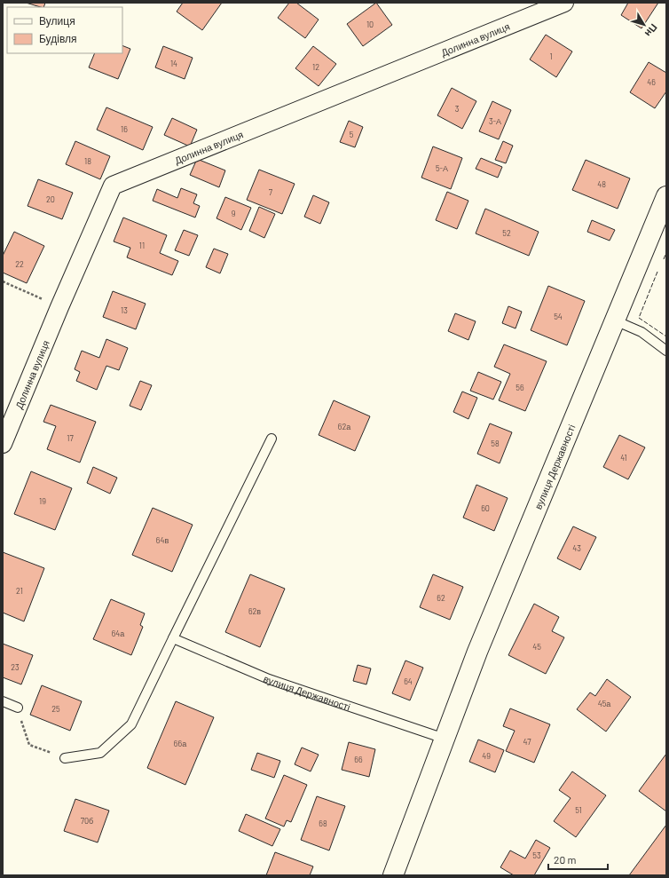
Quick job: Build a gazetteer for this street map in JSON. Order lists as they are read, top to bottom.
{
  "streets": {
    "street": ["Долинна вулиця", "вулиця Державності"]
  },
  "house_numbers": [
    "10",
    "1",
    "14",
    "12",
    "46",
    "3",
    "3-А",
    "16",
    "5",
    "18",
    "5-А",
    "48",
    "7",
    "20",
    "9",
    "52",
    "11",
    "22",
    "13",
    "54",
    "56",
    "62а",
    "17",
    "58",
    "41",
    "19",
    "60",
    "64в",
    "43",
    "21",
    "62",
    "62в",
    "64а",
    "45",
    "23",
    "64",
    "45а",
    "25",
    "47",
    "66а",
    "49",
    "66",
    "51",
    "70б",
    "68",
    "53"
  ],
  "legend": ["Вулиця", "Будівля"],
  "scale_bar": "20 m",
  "north": "bottom right"
}
